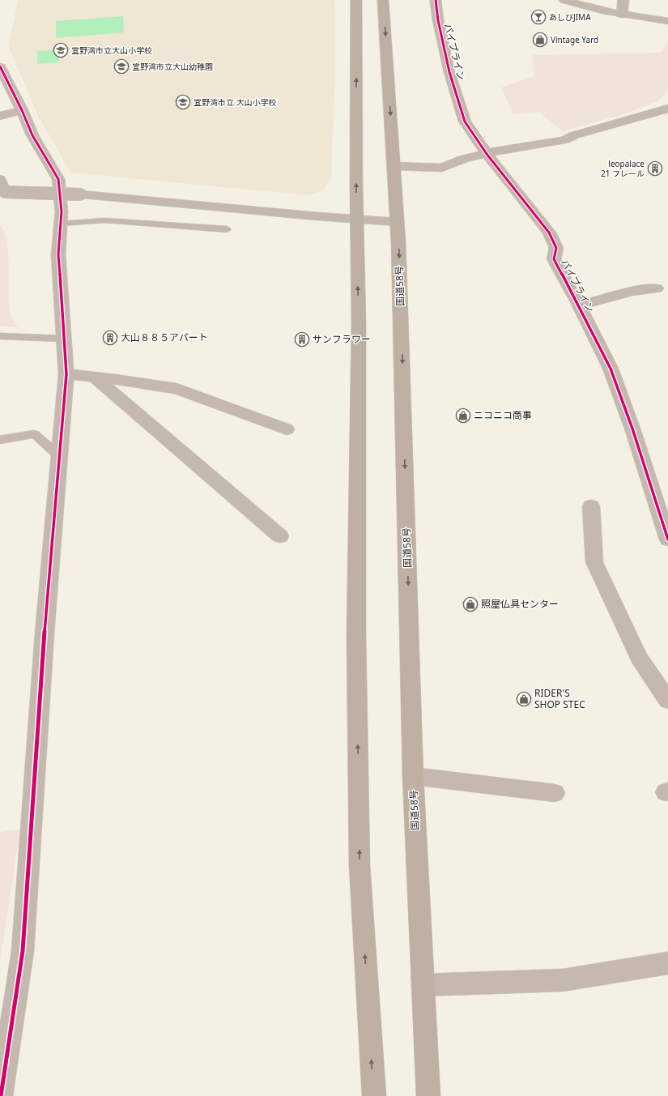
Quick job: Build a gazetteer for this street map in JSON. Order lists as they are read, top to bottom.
{
  "streets": {
    "highway": ["国道58号"],
    "street": ["パイプライン"]
  },
  "places": {
    "bar": ["あしびJIMA"],
    "shop": [
      "Vintage Yard",
      "ニコニコ商事",
      "照屋仏具センター",
      "RIDER'S SHOP STEC"
    ],
    "school or university": ["宜野湾市立大山小学校", "宜野湾市立大山幼稚園", "宜野湾市立 大山小学校"],
    "building": ["leopalace 21 フレール", "大山８８５アパート", "サンフラワー"]
  }
}
